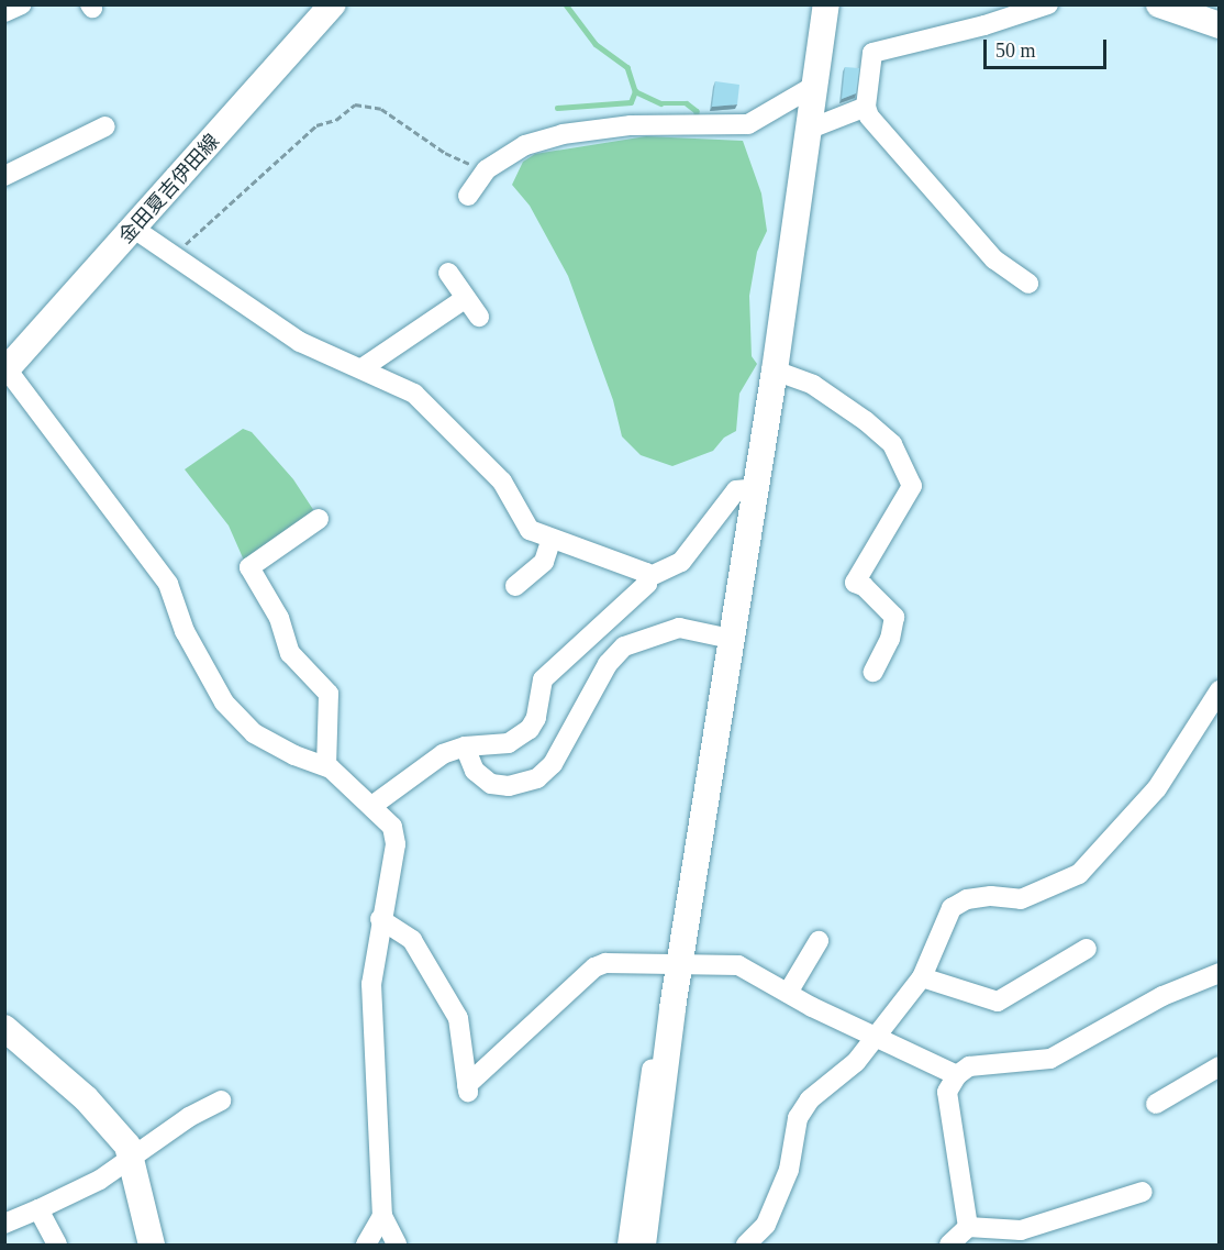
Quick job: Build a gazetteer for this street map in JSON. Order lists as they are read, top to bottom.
{
  "streets": {
    "street": ["金田夏吉伊田線"]
  },
  "scale_bar": "50 m"
}
